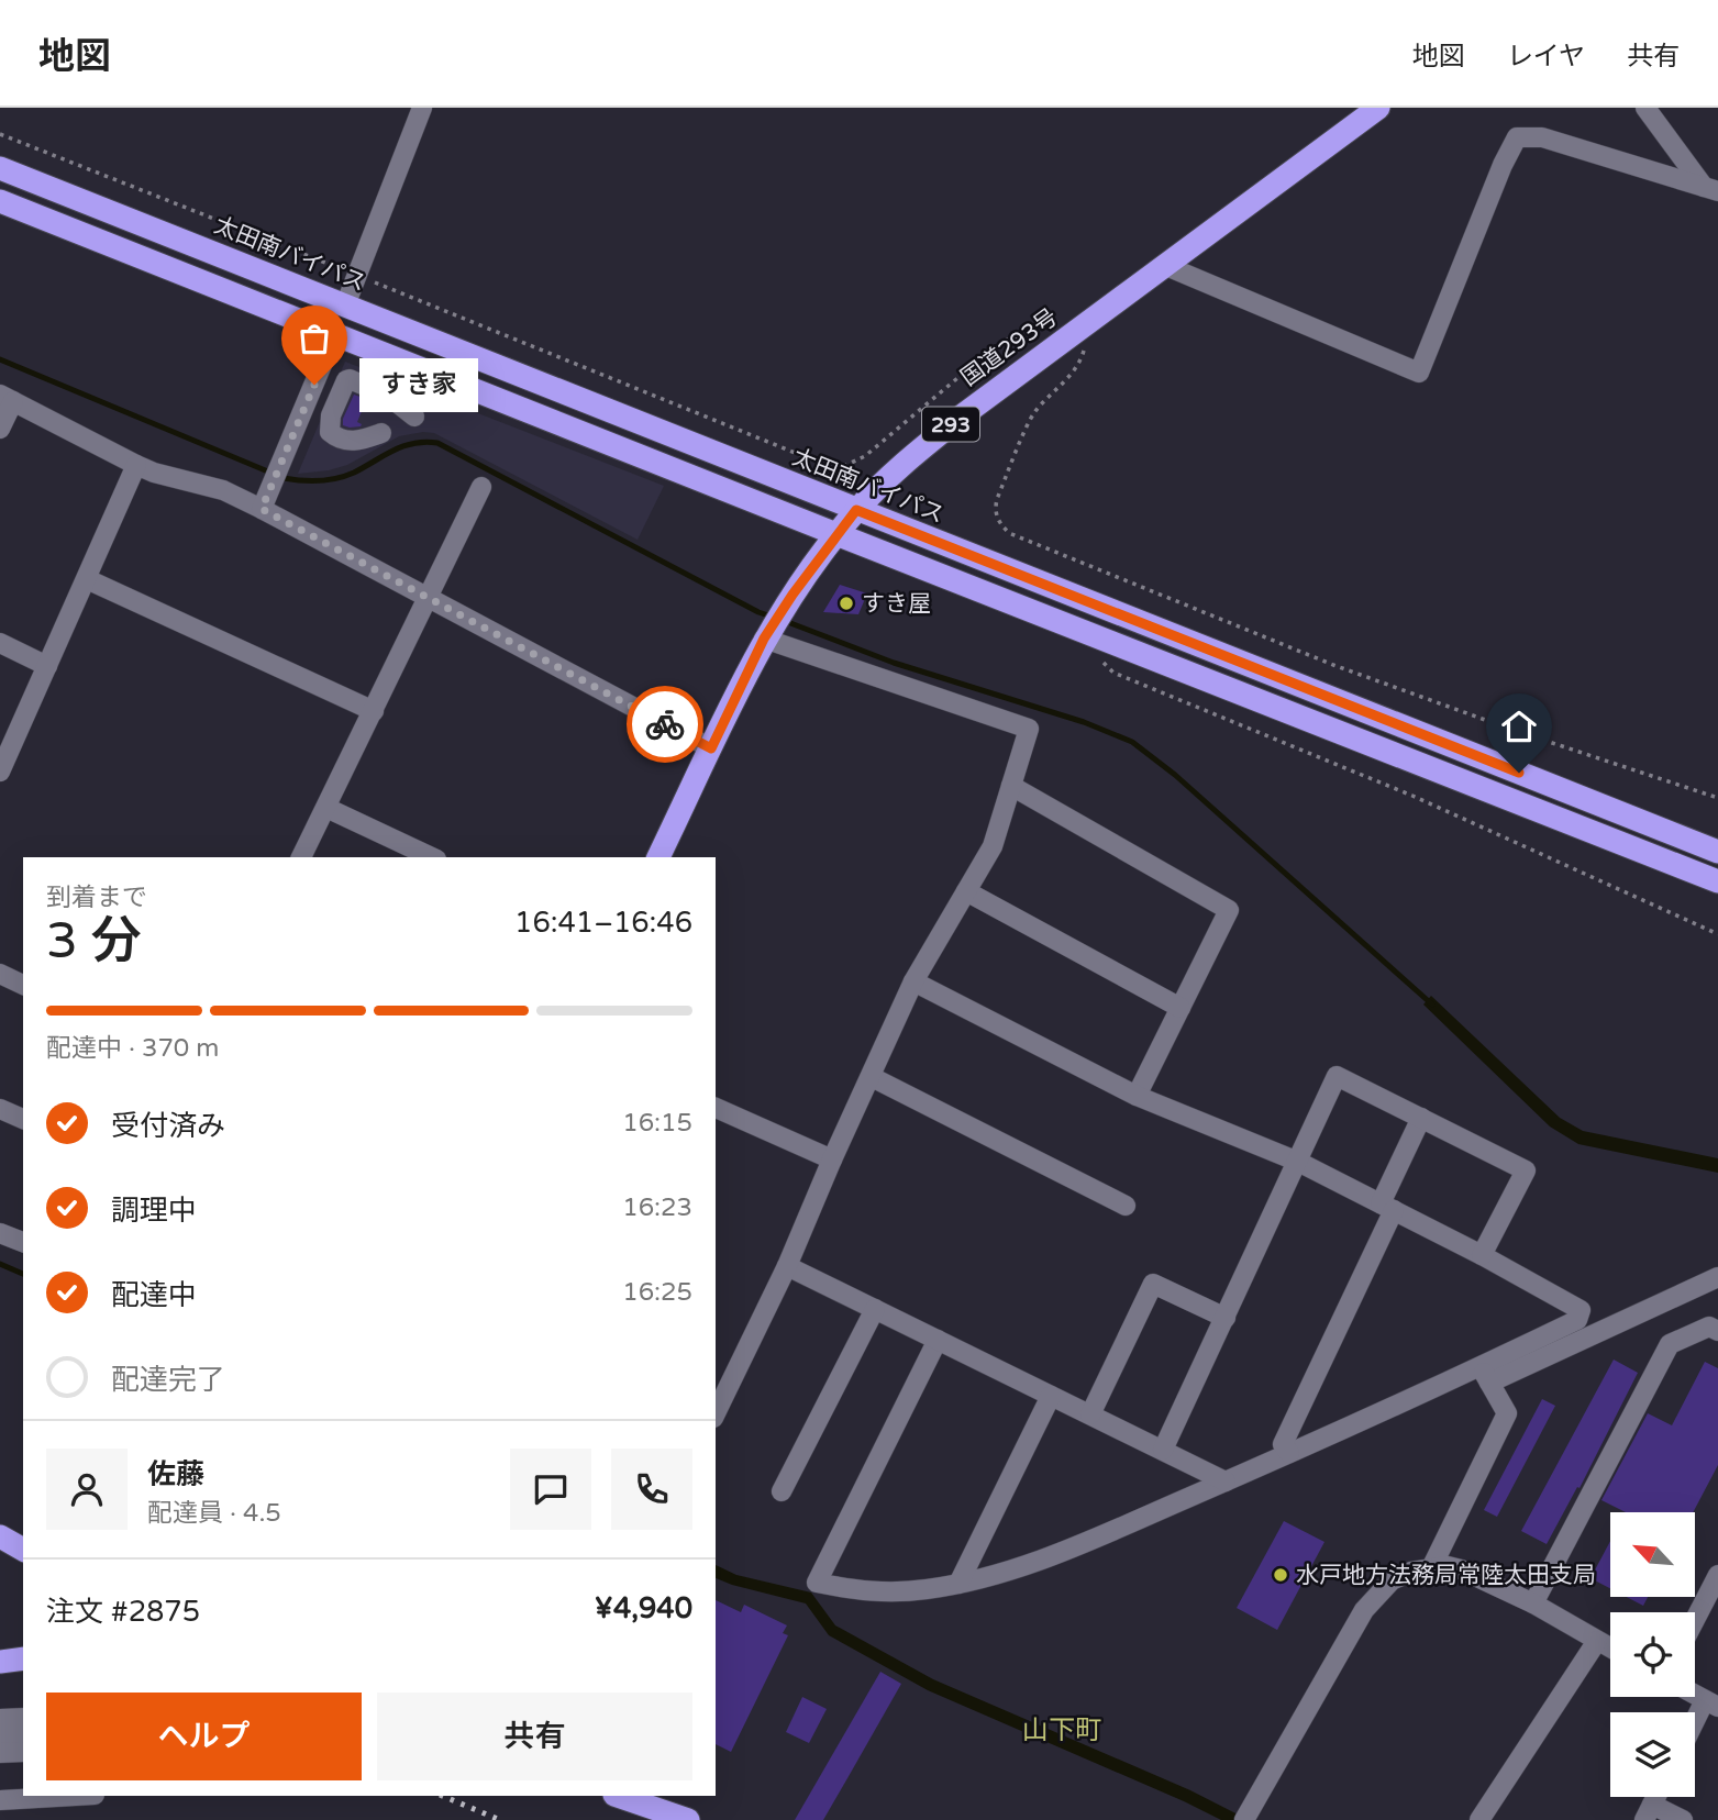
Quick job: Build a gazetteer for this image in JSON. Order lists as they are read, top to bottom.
{
  "streets": {
    "highway": ["太田南バイパス", "国道293号", "293"]
  },
  "crossings": [
    ["太田南バイパス", "国道293号"]
  ],
  "districts": ["山下町"],
  "places": ["すき家", "すき屋", "水戸地方法務局常陸太田支局"],
  "north": "top left",
  "page": {
    "header": "地図",
    "nav": ["地図", "レイヤ", "共有"],
    "bubble": "すき家",
    "heading": ["3 分", "到着まで", "16:41–16:46"],
    "panel": [
      "佐藤",
      "配達員 · 4.5",
      "注文 #2875",
      "¥4,940"
    ],
    "bar": "配達中 · 370 m",
    "list": [
      ["受付済み", "16:15"],
      ["調理中", "16:23"],
      ["配達中", "16:25"],
      "配達完了"
    ],
    "buttons": ["ヘルプ", "共有"]
  }
}
